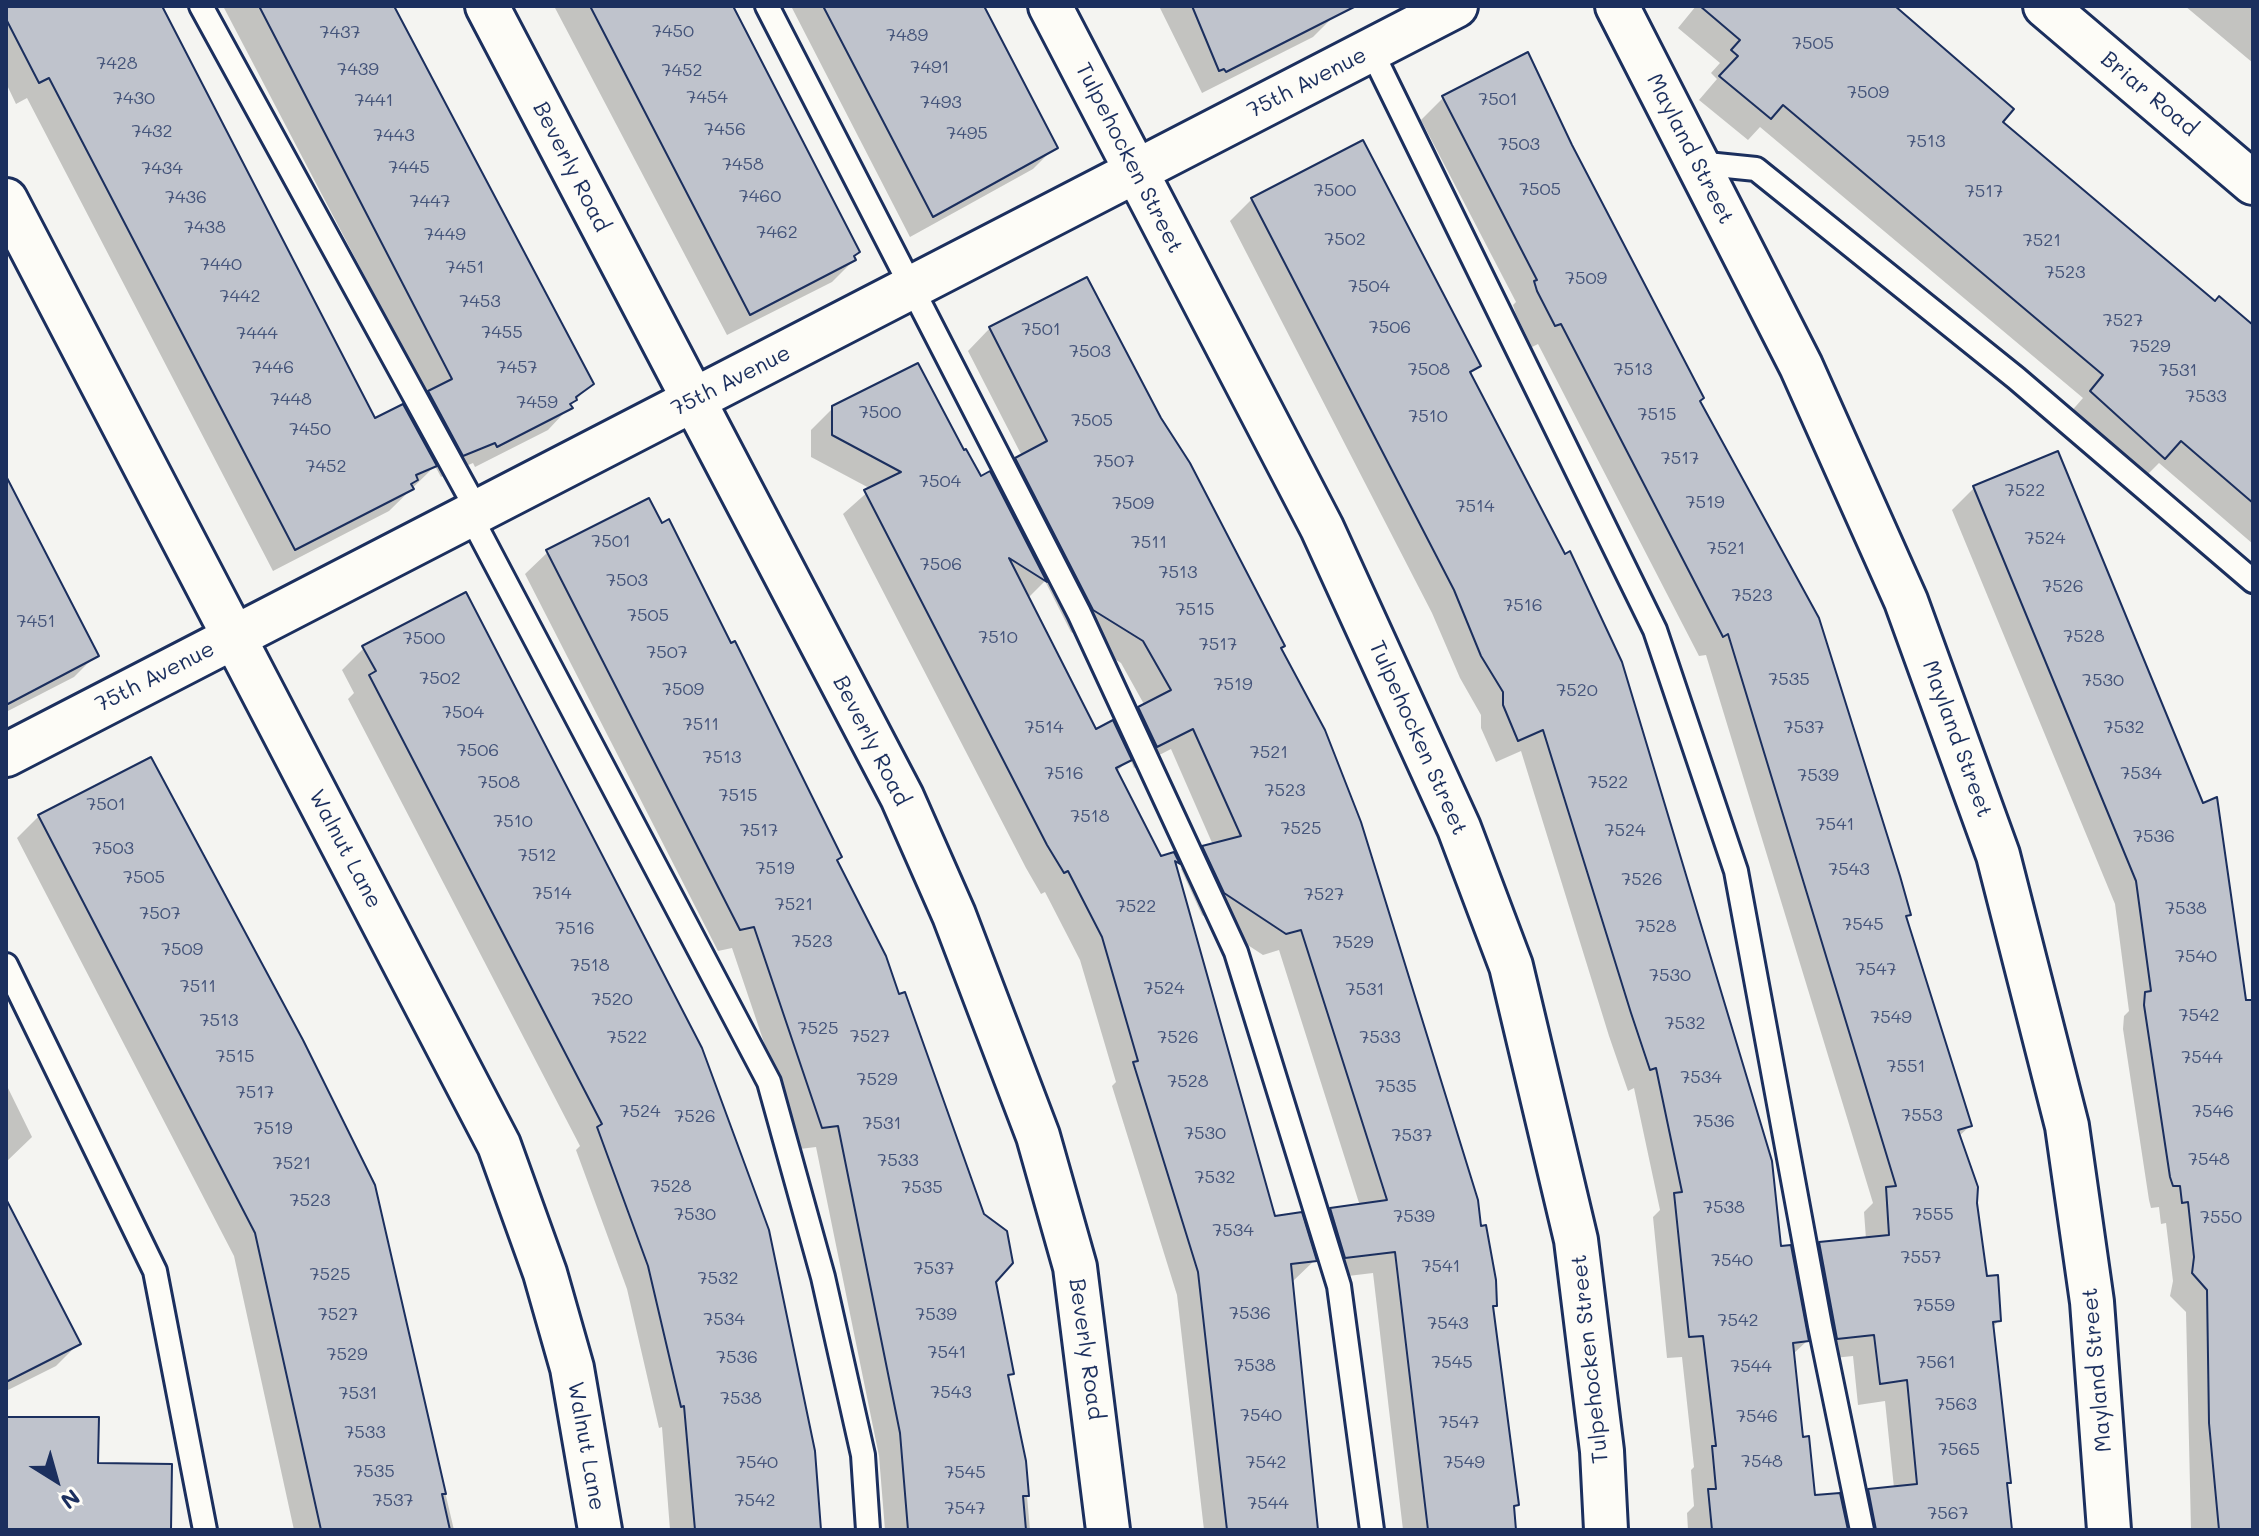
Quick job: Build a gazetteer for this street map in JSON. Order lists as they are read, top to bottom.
{
  "streets": {
    "street": [
      "75th Avenue",
      "Briar Road",
      "Mayland Street",
      "Tulpehocken Street",
      "Beverly Road",
      "Walnut Lane"
    ]
  },
  "crossings": [
    ["75th Avenue", "Tulpehocken Street"],
    ["75th Avenue", "Beverly Road"],
    ["75th Avenue", "Walnut Lane"]
  ],
  "house_numbers": [
    "7450",
    "7437",
    "7489",
    "7505",
    "7428",
    "7491",
    "7439",
    "7452",
    "7509",
    "7454",
    "7430",
    "7501",
    "7441",
    "7493",
    "7456",
    "7432",
    "7495",
    "7443",
    "7513",
    "7503",
    "7458",
    "7445",
    "7434",
    "7505",
    "7500",
    "7517",
    "7460",
    "7436",
    "7447",
    "7438",
    "7462",
    "7449",
    "7502",
    "7521",
    "7440",
    "7451",
    "7523",
    "7509",
    "7504",
    "7442",
    "7453",
    "7527",
    "7506",
    "7501",
    "7455",
    "7444",
    "7529",
    "7503",
    "7446",
    "7457",
    "7508",
    "7513",
    "7531",
    "7533",
    "7448",
    "7459",
    "7500",
    "7515",
    "7510",
    "7505",
    "7450",
    "7517",
    "7507",
    "7452",
    "7504",
    "7522",
    "7519",
    "7509",
    "7514",
    "7524",
    "7501",
    "7511",
    "7521",
    "7506",
    "7513",
    "7503",
    "7526",
    "7523",
    "7516",
    "7515",
    "7505",
    "7451",
    "7528",
    "7510",
    "7500",
    "7517",
    "7507",
    "7502",
    "7535",
    "7530",
    "7519",
    "7509",
    "7520",
    "7504",
    "7511",
    "7514",
    "7537",
    "7532",
    "7506",
    "7521",
    "7513",
    "7516",
    "7534",
    "7539",
    "7508",
    "7522",
    "7523",
    "7515",
    "7501",
    "7518",
    "7510",
    "7541",
    "7525",
    "7517",
    "7524",
    "7536",
    "7503",
    "7512",
    "7519",
    "7543",
    "7505",
    "7526",
    "7514",
    "7527",
    "7521",
    "7522",
    "7538",
    "7507",
    "7545",
    "7528",
    "7516",
    "7523",
    "7529",
    "7509",
    "7540",
    "7518",
    "7547",
    "7530",
    "7511",
    "7524",
    "7531",
    "7520",
    "7542",
    "7549",
    "7513",
    "7532",
    "7525",
    "7527",
    "7522",
    "7526",
    "7533",
    "7515",
    "7544",
    "7551",
    "7534",
    "7529",
    "7528",
    "7535",
    "7517",
    "7524",
    "7546",
    "7553",
    "7526",
    "7536",
    "7531",
    "7519",
    "7530",
    "7537",
    "7548",
    "7533",
    "7521",
    "7532",
    "7528",
    "7535",
    "7523",
    "7538",
    "7530",
    "7555",
    "7539",
    "7550",
    "7534",
    "7557",
    "7540",
    "7541",
    "7537",
    "7525",
    "7532",
    "7559",
    "7536",
    "7527",
    "7539",
    "7534",
    "7542",
    "7543",
    "7541",
    "7529",
    "7536",
    "7545",
    "7561",
    "7538",
    "7544",
    "7543",
    "7531",
    "7538",
    "7563",
    "7540",
    "7546",
    "7547",
    "7533",
    "7565",
    "7548",
    "7540",
    "7542",
    "7549",
    "7535",
    "7545",
    "7537",
    "7542",
    "7544",
    "7547",
    "7567"
  ],
  "north": "bottom right"
}
